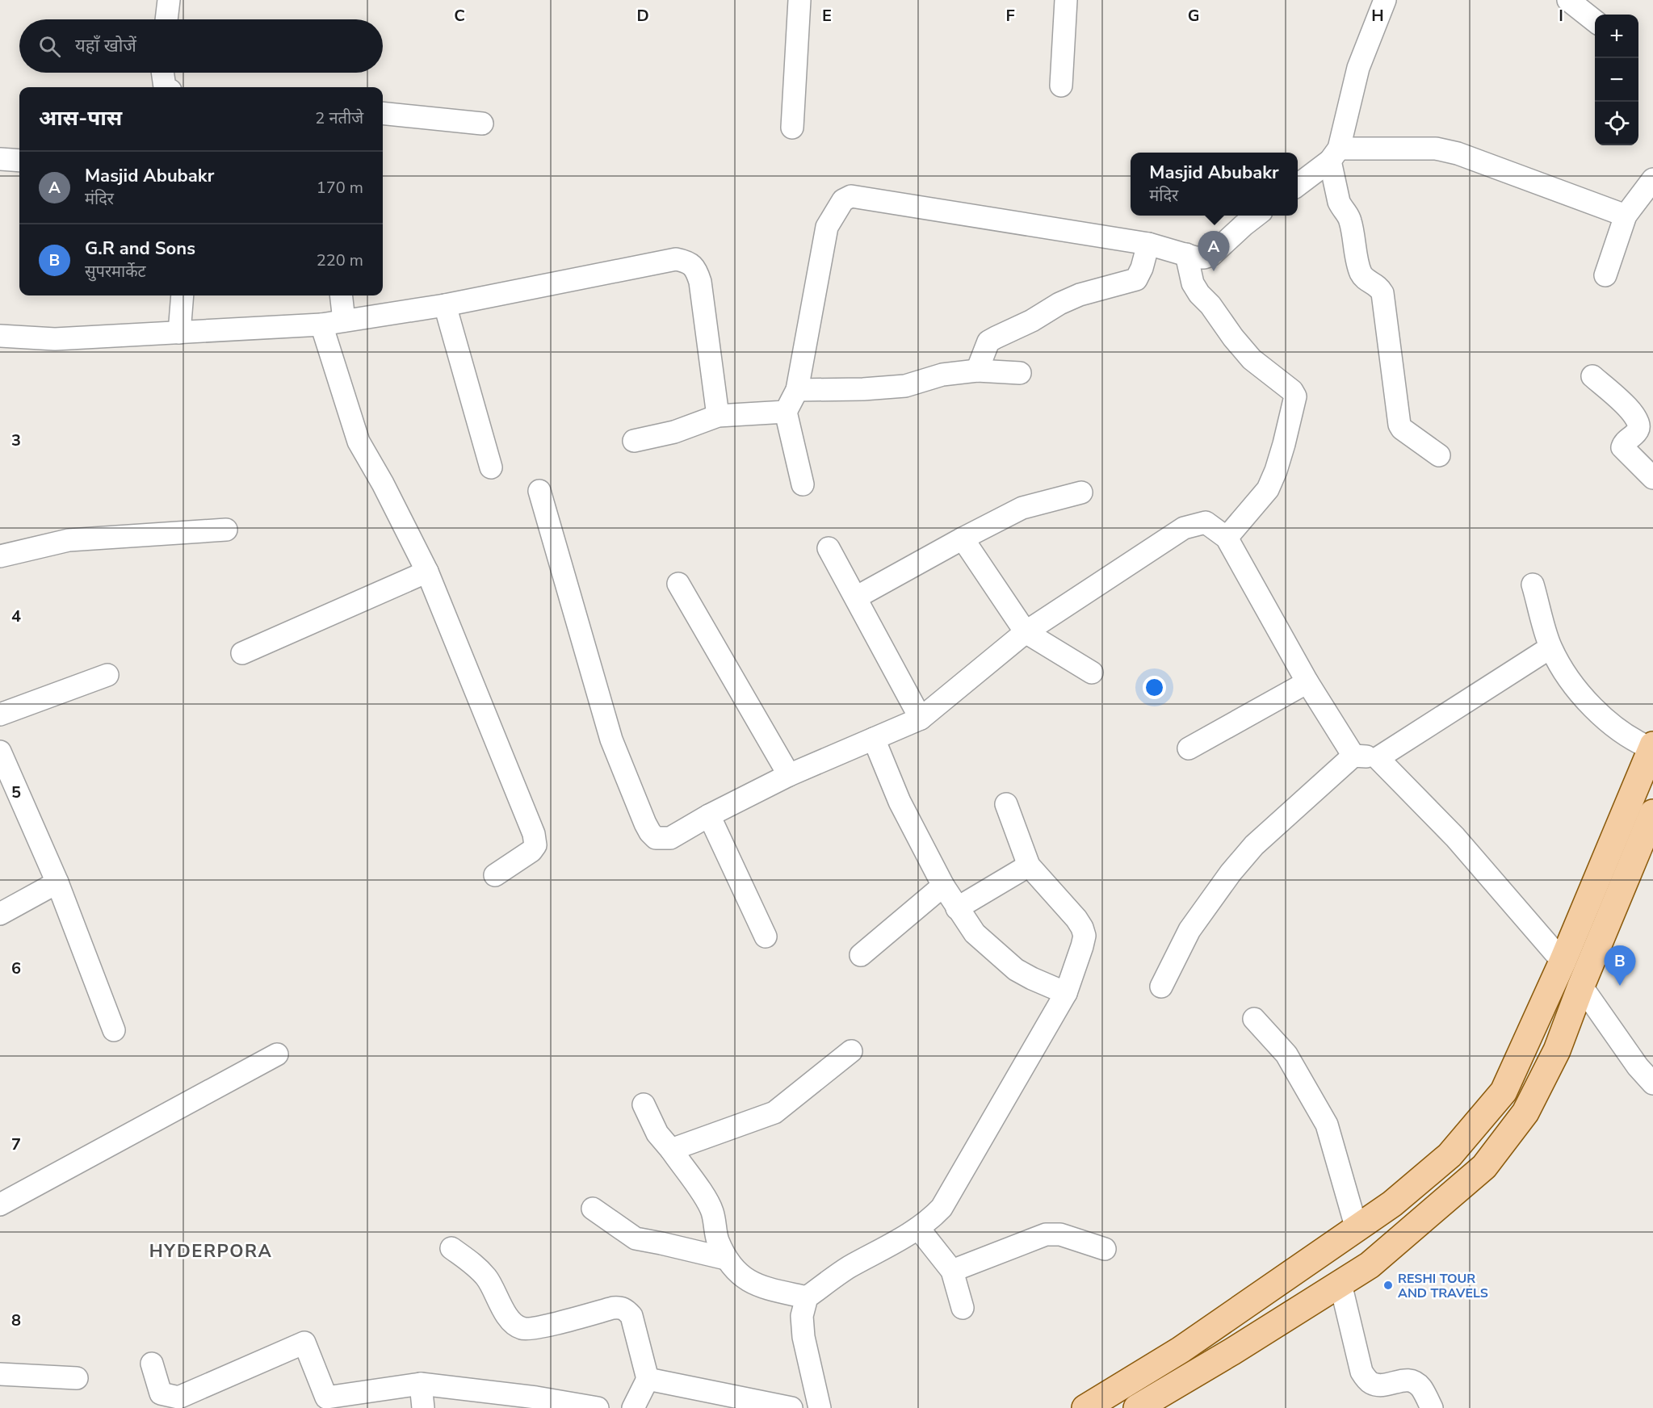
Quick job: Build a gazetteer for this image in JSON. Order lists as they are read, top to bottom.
{
  "districts": ["HYDERPORA"],
  "places": ["RESHI TOUR AND TRAVELS"],
  "page": {
    "map_buttons": ["+", "−"],
    "search": "यहाँ खोजें",
    "heading": ["आस-पास", "2 नतीजे"],
    "list": [
      {
        "mark": "A",
        "name": "Masjid Abubakr",
        "note": "मंदिर",
        "value": "170 m"
      },
      {
        "mark": "B",
        "name": "G.R and Sons",
        "note": "सुपरमार्केट",
        "value": "220 m"
      }
    ],
    "popup": ["Masjid Abubakr", "मंदिर"],
    "pins": ["A", "B"]
  },
  "grid": {
    "columns": [
      "C",
      "D",
      "E",
      "F",
      "G",
      "H",
      "I"
    ],
    "rows": [
      "3",
      "4",
      "5",
      "6",
      "7",
      "8"
    ]
  }
}
